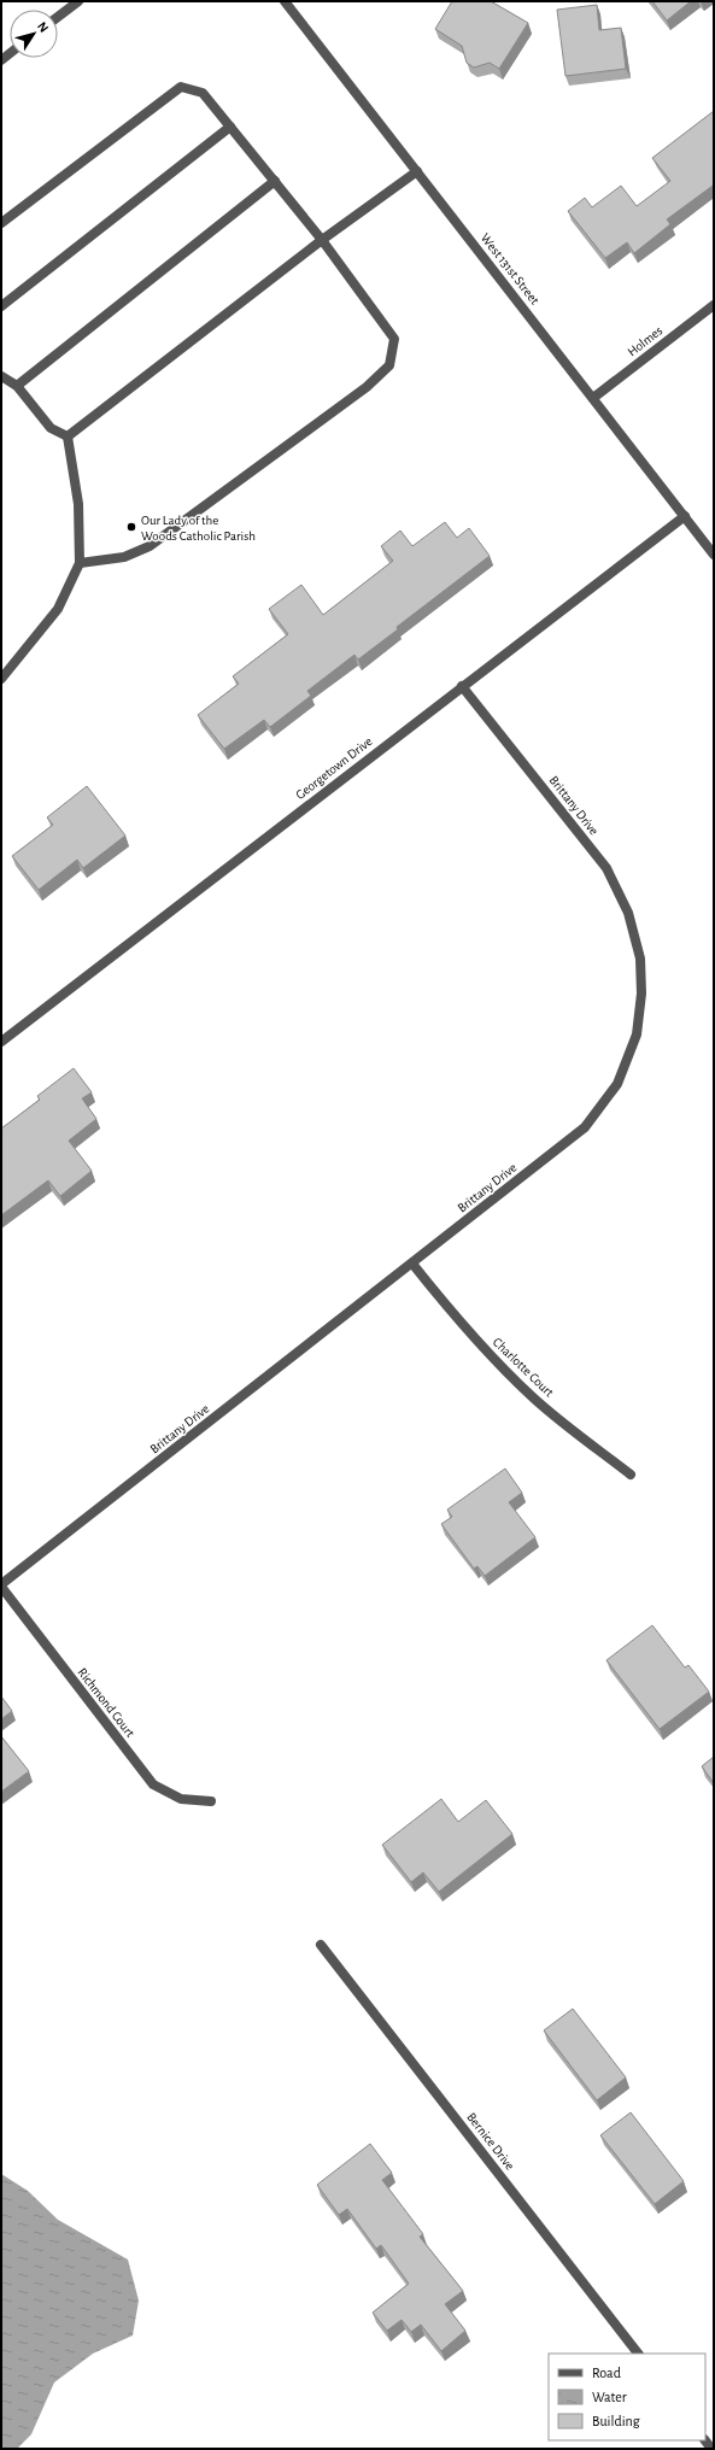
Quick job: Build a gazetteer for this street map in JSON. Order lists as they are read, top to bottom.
{
  "streets": {
    "street": [
      "West 131st Street",
      "Holmes",
      "Georgetown Drive",
      "Brittany Drive",
      "Charlotte Court",
      "Richmond Court",
      "Bernice Drive"
    ]
  },
  "crossings": [
    ["West 131st Street", "Holmes"],
    ["West 131st Street", "Georgetown Drive"],
    ["Georgetown Drive", "Brittany Drive"],
    ["Brittany Drive", "Charlotte Court"],
    ["Brittany Drive", "Richmond Court"]
  ],
  "places": ["Our Lady of the Woods Catholic Parish"],
  "legend": ["Road", "Water", "Building"],
  "north": "top right"
}
